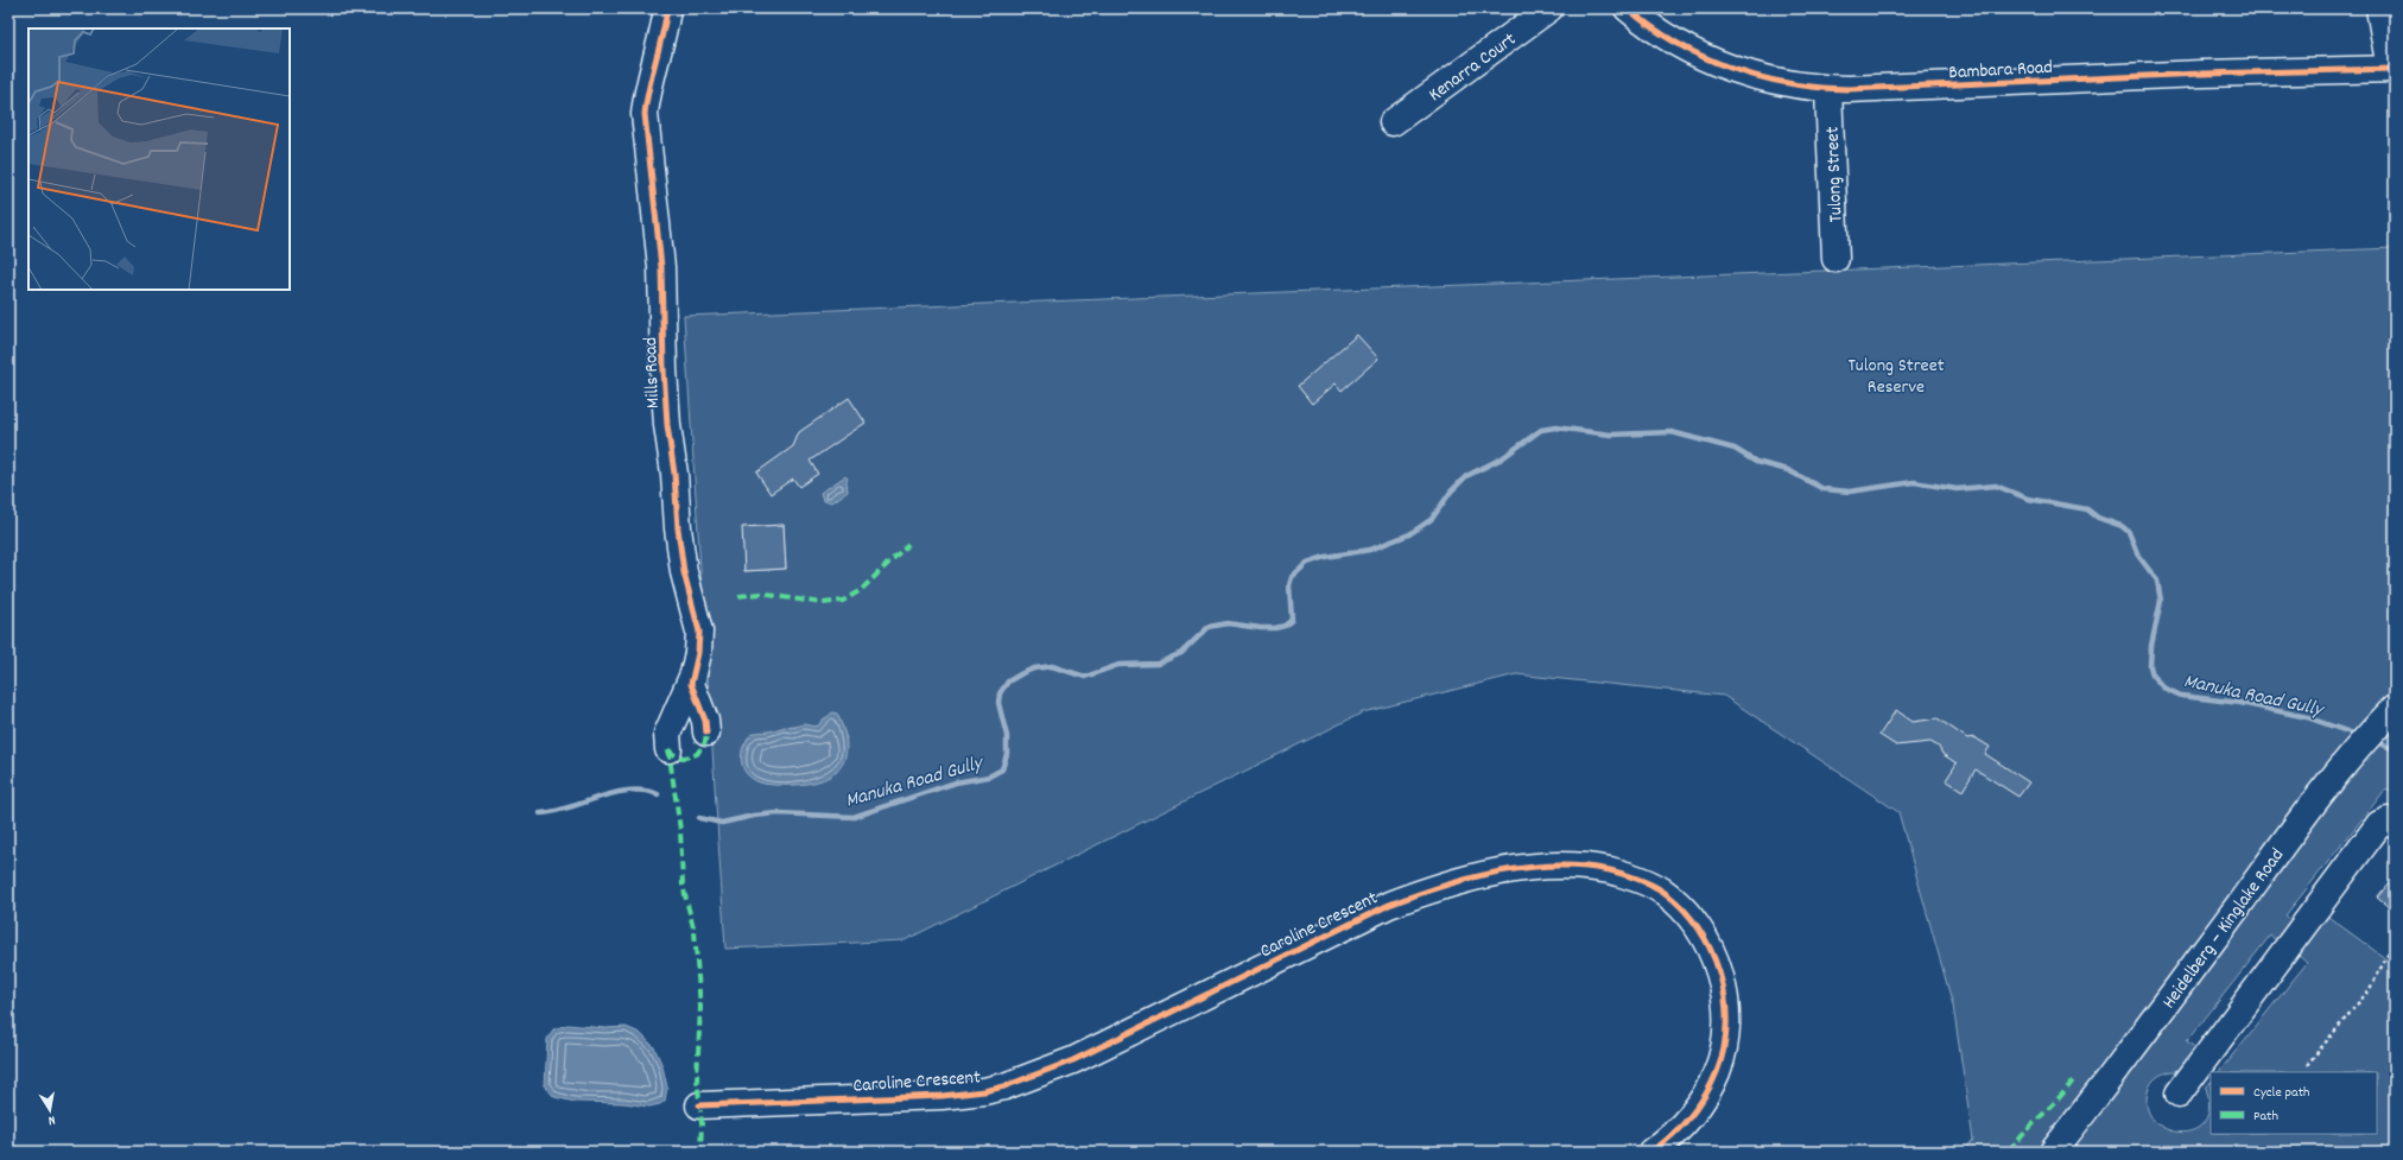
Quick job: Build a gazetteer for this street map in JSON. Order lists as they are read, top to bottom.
{
  "streets": {
    "street": [
      "Kenarra Court",
      "Bambara Road",
      "Tulong Street",
      "Mills Road",
      "Caroline Crescent",
      "Heidelberg – Kinglake Road"
    ]
  },
  "crossings": [
    ["Bambara Road", "Tulong Street"]
  ],
  "water": ["Manuka Road Gully"],
  "parks": ["Tulong Street Reserve"],
  "legend": ["Cycle path", "Path"],
  "north": "bottom"
}
